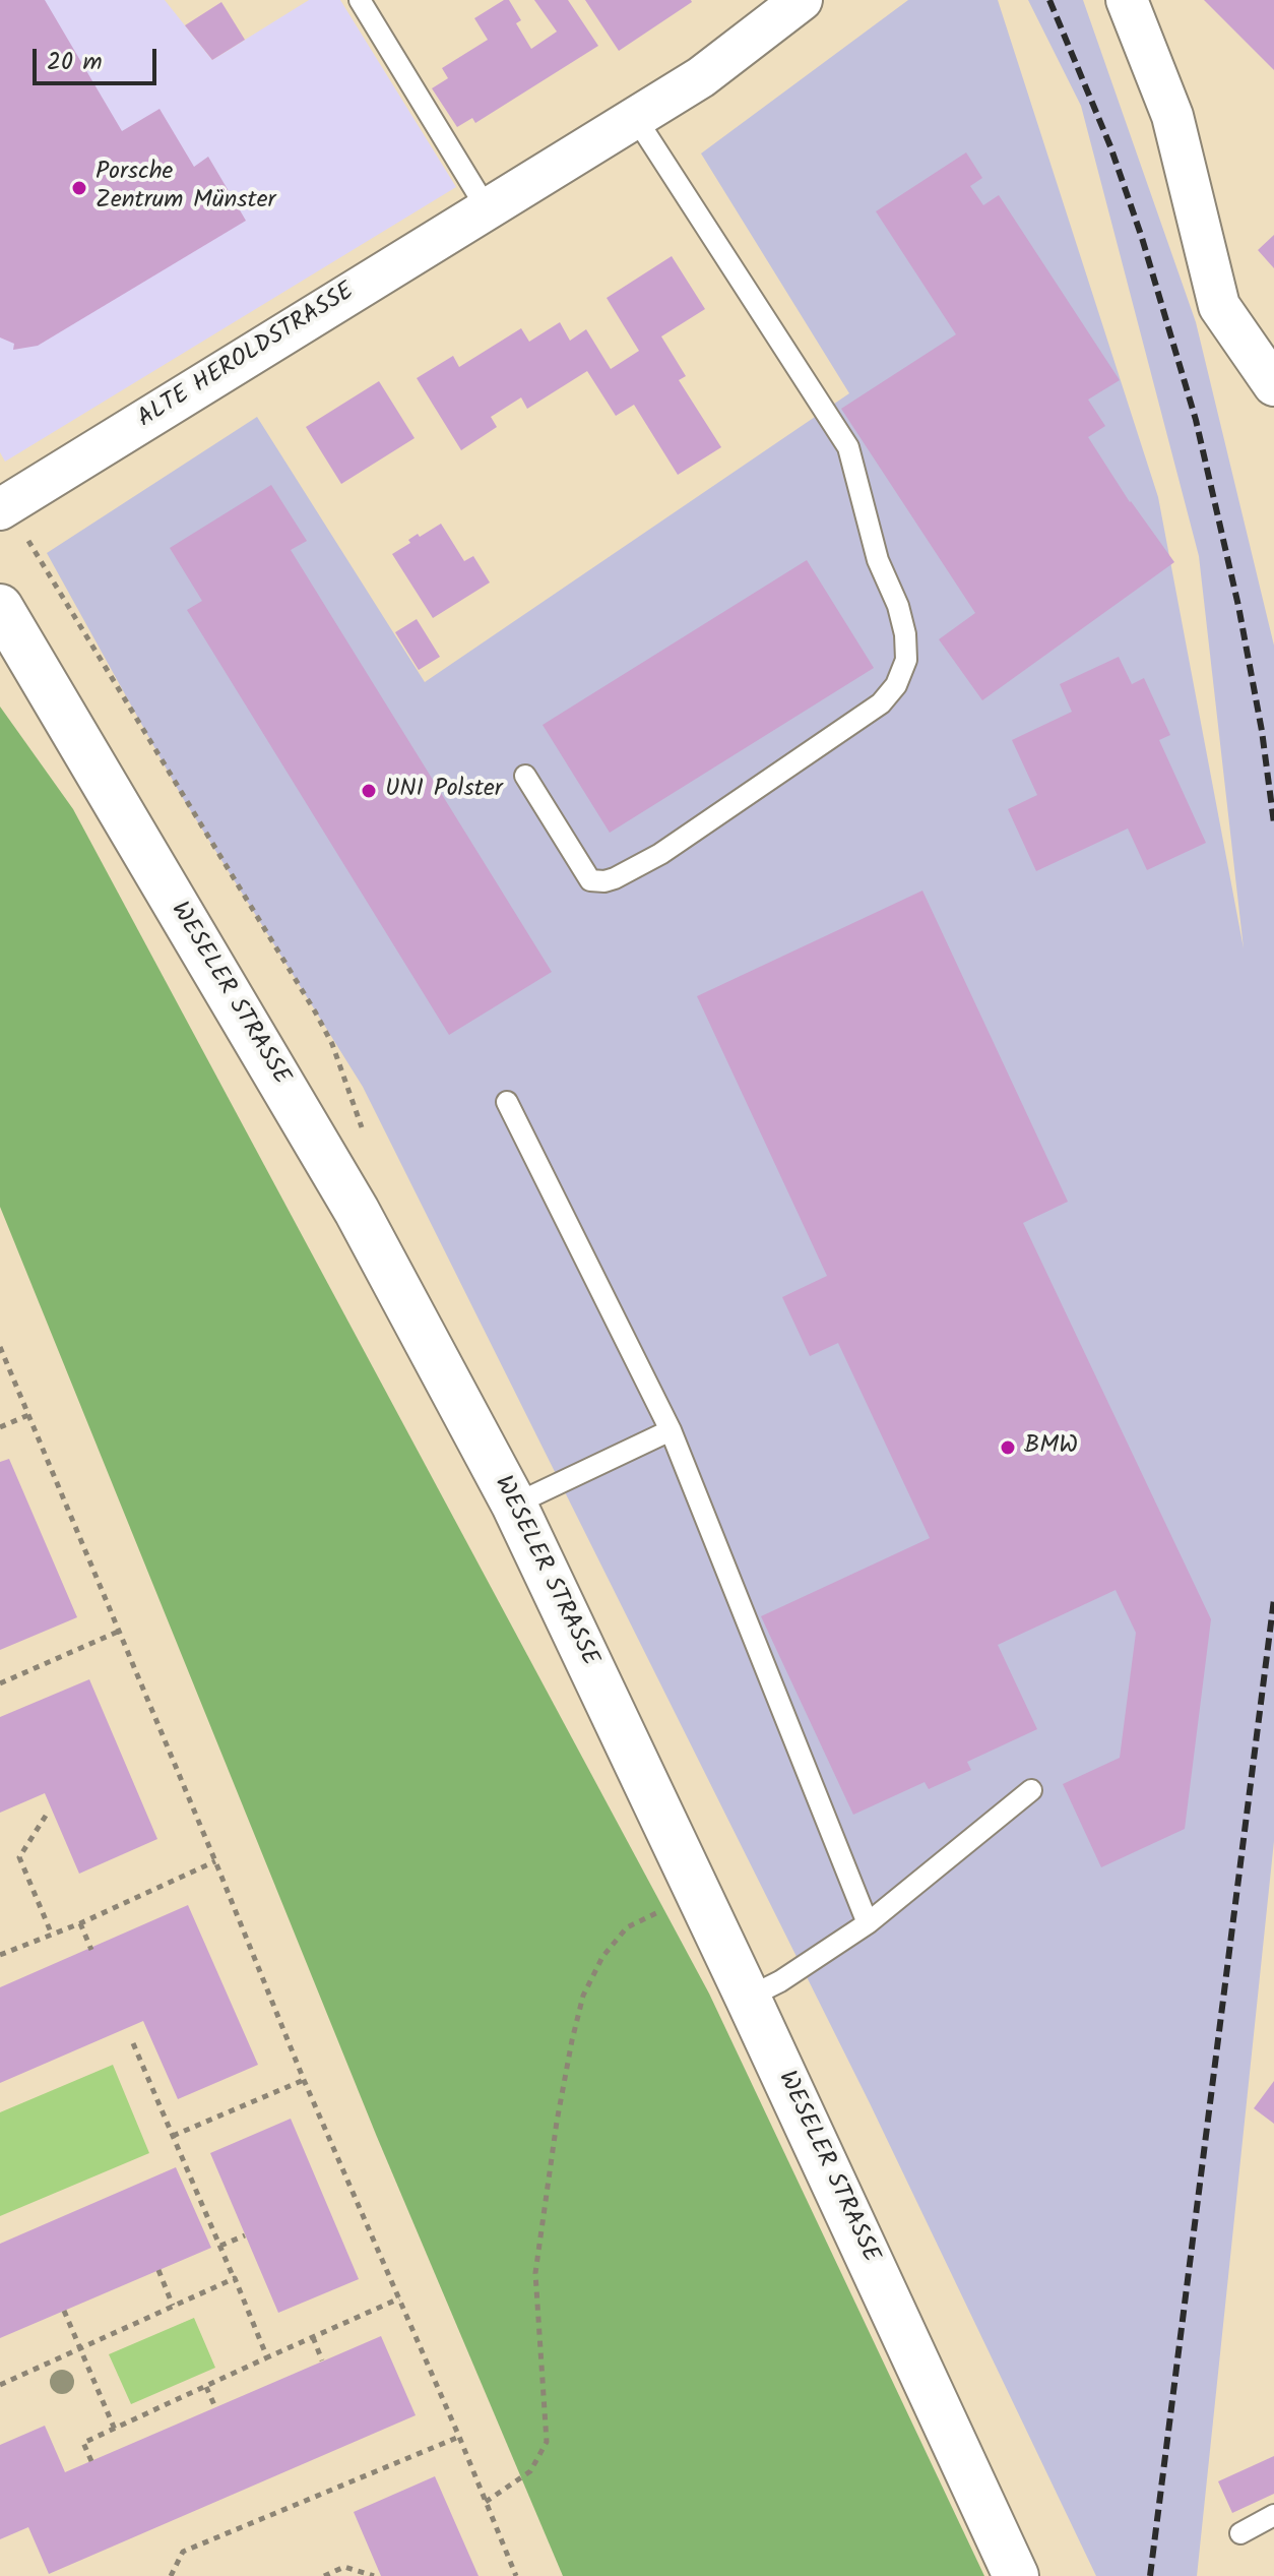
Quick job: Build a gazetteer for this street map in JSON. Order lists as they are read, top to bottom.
{
  "streets": {
    "main road": ["WESELER STRASSE"],
    "street": ["ALTE HEROLDSTRASSE"]
  },
  "places": ["Porsche Zentrum Münster", "UNI Polster", "BMW"],
  "scale_bar": "20 m"
}
